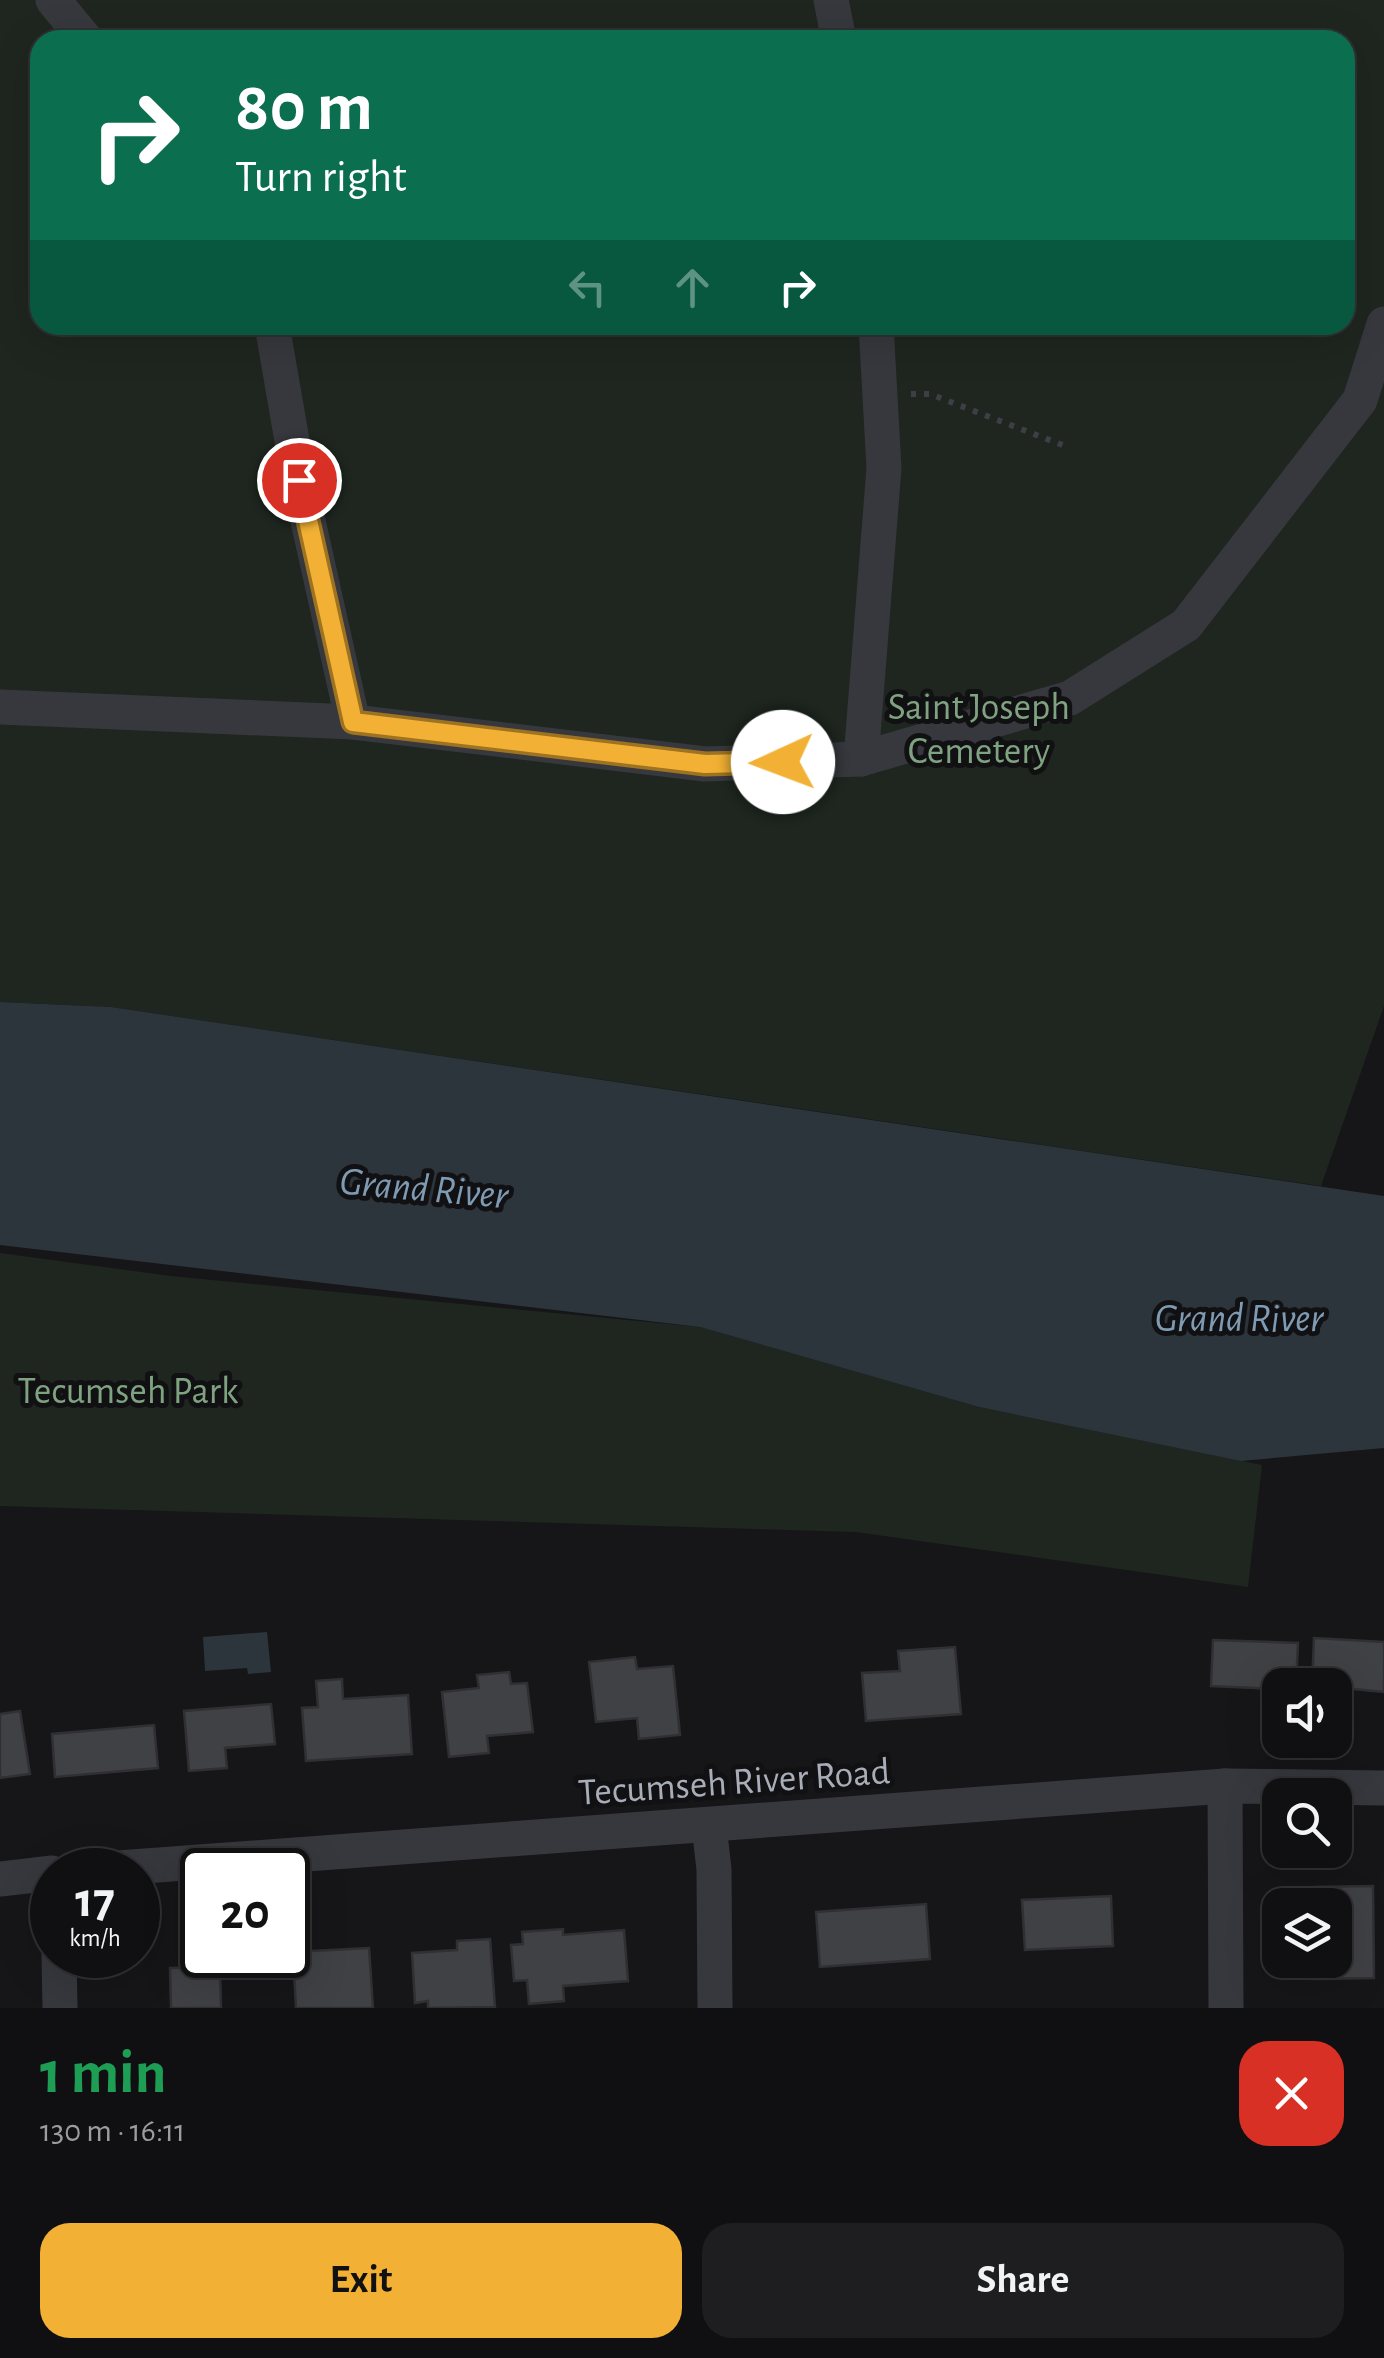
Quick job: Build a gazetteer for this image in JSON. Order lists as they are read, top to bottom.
{
  "streets": {
    "street": ["Tecumseh River Road"]
  },
  "water": ["Grand River"],
  "parks": ["Saint Joseph Cemetery", "Tecumseh Park"],
  "page": {
    "turn": ["80 m", "Turn right"],
    "speed": "17 km/h",
    "limit": "20",
    "heading": ["1 min", "130 m · 16:11"],
    "buttons": ["Exit", "Share"]
  }
}
